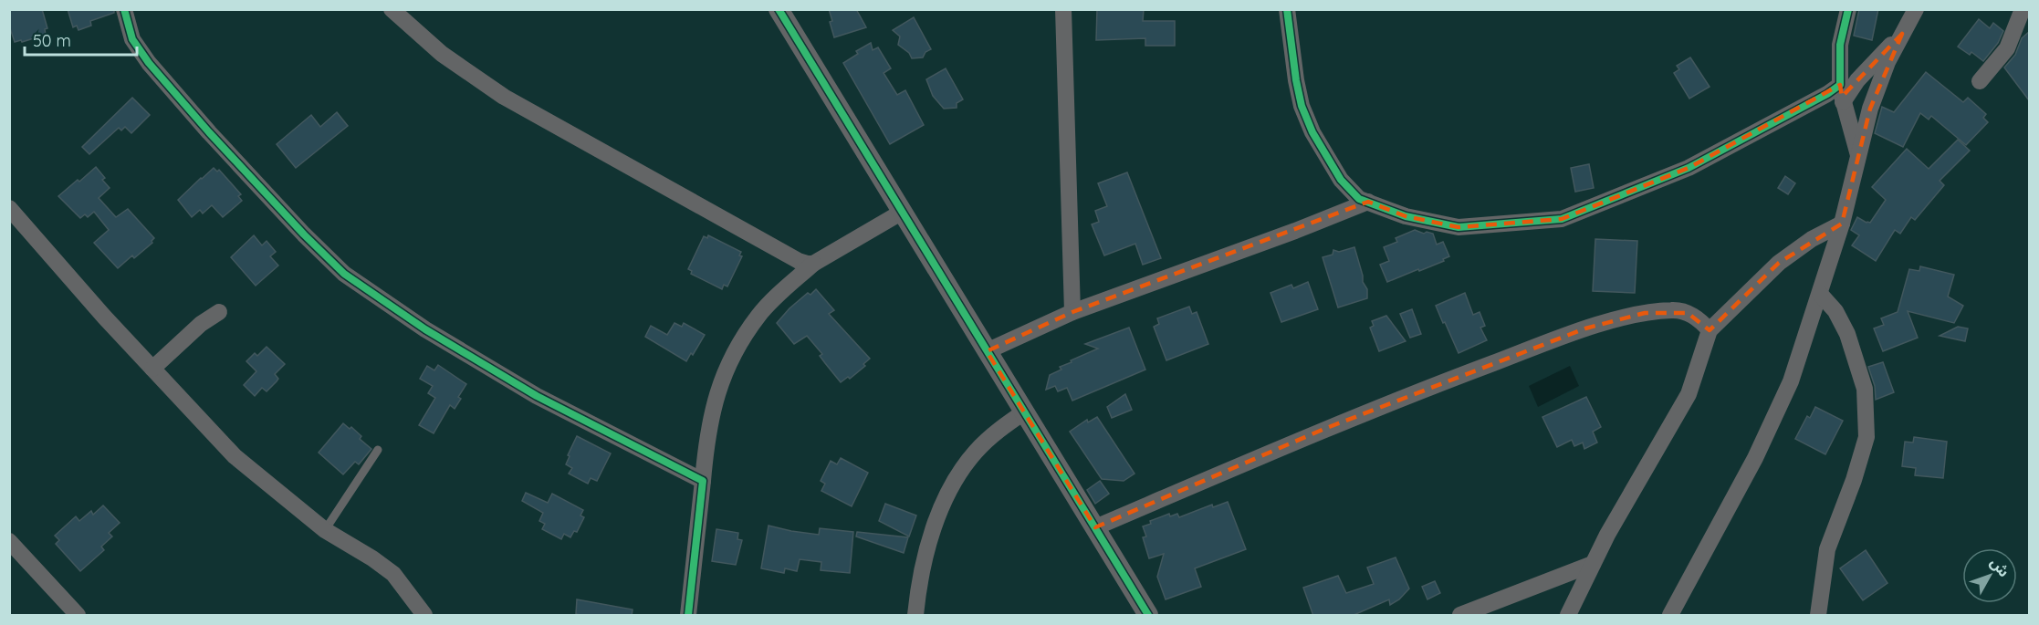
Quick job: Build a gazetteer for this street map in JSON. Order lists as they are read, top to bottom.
{
  "scale_bar": "50 m",
  "north": "top right"
}
